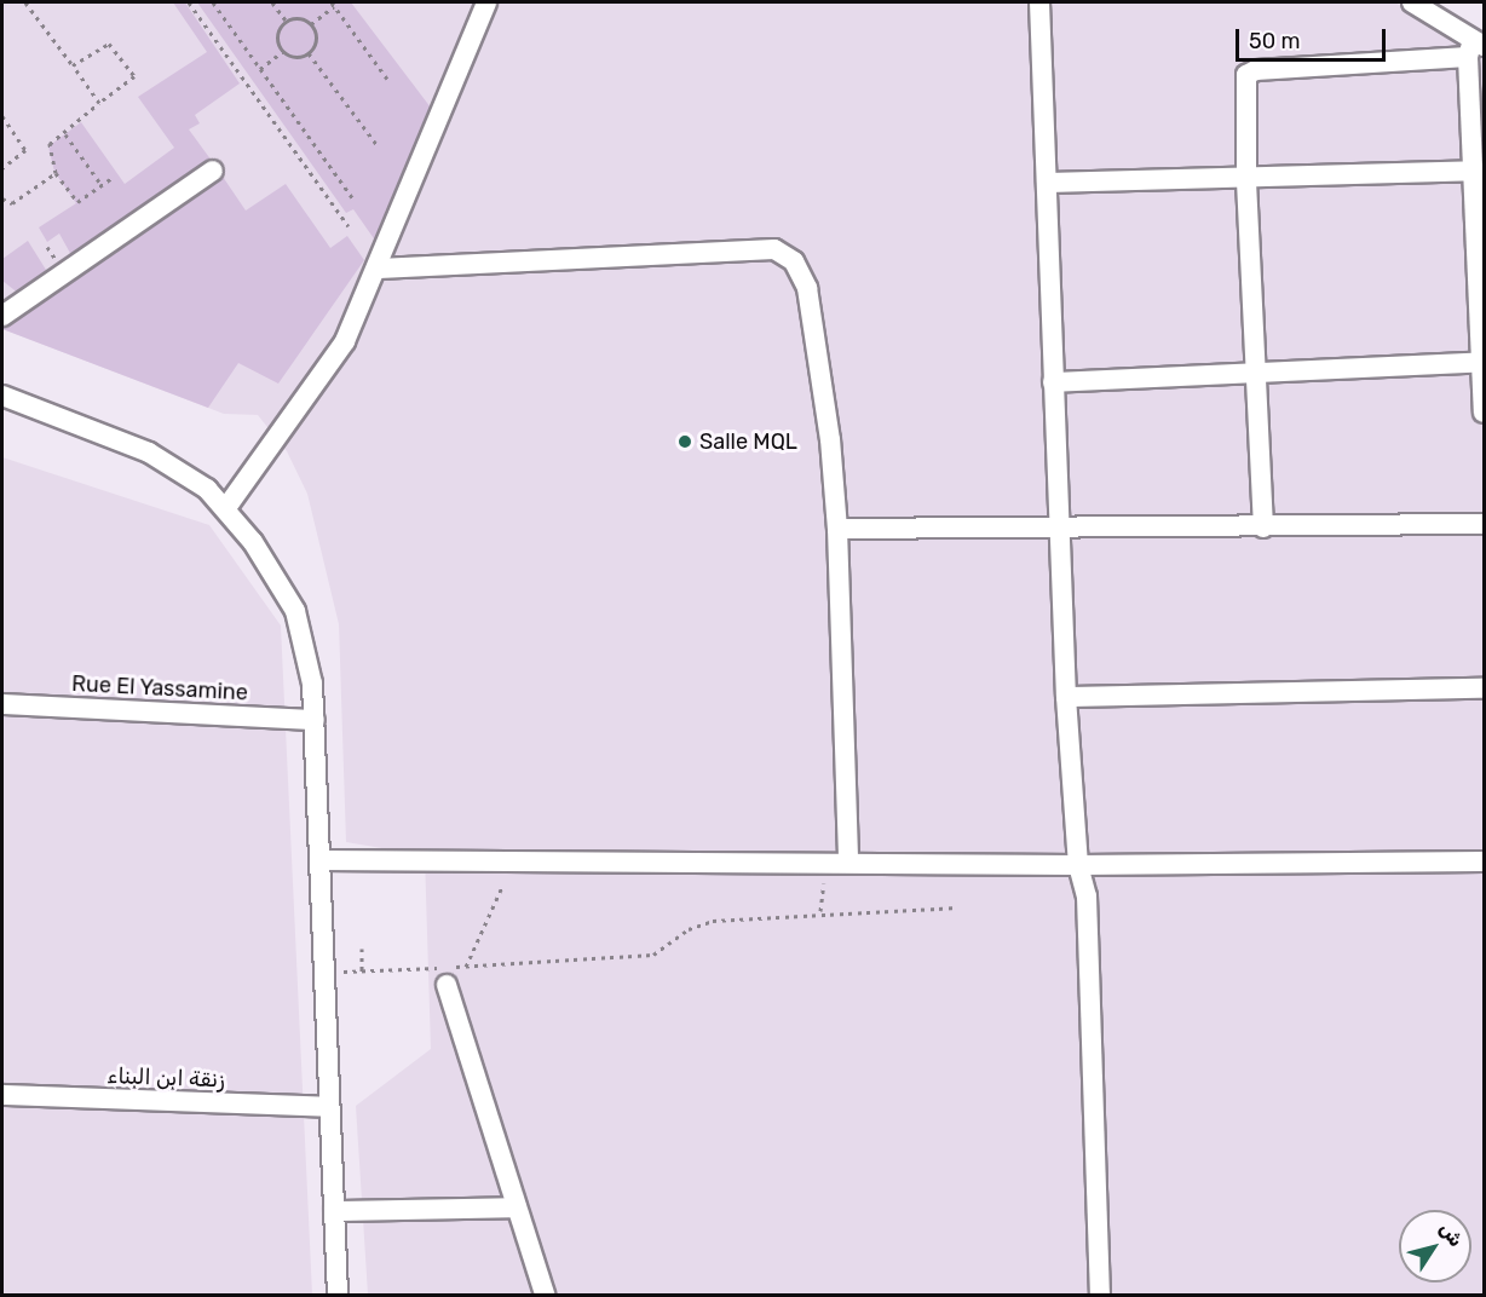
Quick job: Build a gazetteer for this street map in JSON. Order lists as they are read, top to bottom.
{
  "streets": {
    "street": ["Rue El Yassamine", "زنقة ابن البناء"]
  },
  "places": ["Salle MQL"],
  "scale_bar": "50 m",
  "north": "top right"
}
